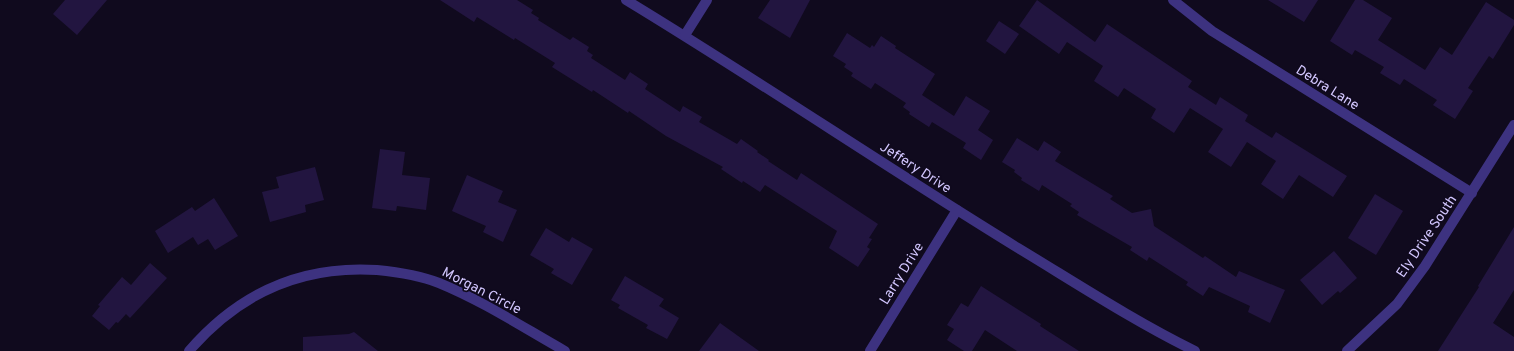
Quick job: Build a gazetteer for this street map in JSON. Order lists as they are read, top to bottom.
{
  "streets": {
    "street": [
      "Debra Lane",
      "Jeffery Drive",
      "Ely Drive South",
      "Larry Drive",
      "Morgan Circle"
    ]
  },
  "crossings": [
    ["Debra Lane", "Ely Drive South"],
    ["Jeffery Drive", "Larry Drive"]
  ]
}
